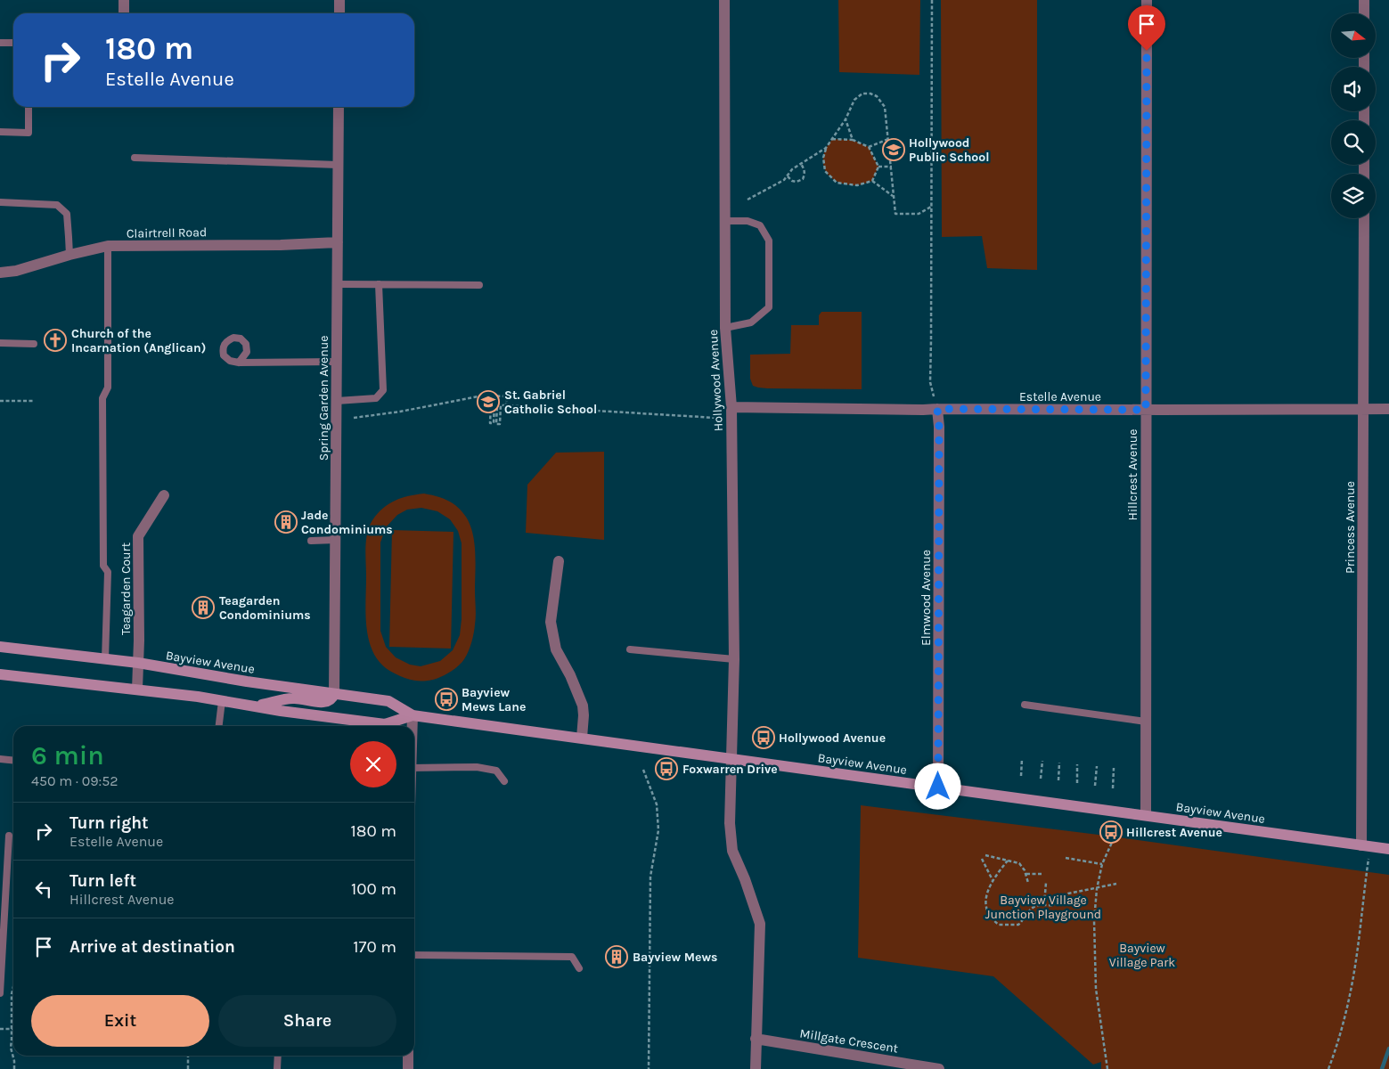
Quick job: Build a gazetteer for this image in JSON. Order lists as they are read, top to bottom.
{
  "streets": {
    "main road": ["Bayview Avenue"],
    "street": [
      "Clairtrell Road",
      "Hollywood Avenue",
      "Estelle Avenue",
      "Spring Garden Avenue",
      "Hillcrest Avenue",
      "Princess Avenue",
      "Teagarden Court",
      "Elmwood Avenue",
      "Millgate Crescent"
    ]
  },
  "crossings": [
    ["Clairtrell Road", "Spring Garden Avenue"],
    ["Hollywood Avenue", "Estelle Avenue"],
    ["Hollywood Avenue", "Bayview Avenue"],
    ["Estelle Avenue", "Hillcrest Avenue"],
    ["Estelle Avenue", "Princess Avenue"],
    ["Estelle Avenue", "Elmwood Avenue"],
    ["Spring Garden Avenue", "Bayview Avenue"],
    ["Hillcrest Avenue", "Bayview Avenue"],
    ["Princess Avenue", "Bayview Avenue"],
    ["Teagarden Court", "Bayview Avenue"],
    ["Elmwood Avenue", "Bayview Avenue"]
  ],
  "parks": ["Bayview Village Junction Playground", "Bayview Village Park"],
  "places": {
    "school or university": ["Hollywood Public School", "St. Gabriel Catholic School"],
    "church": ["Church of the Incarnation (Anglican)"],
    "building": ["Jade Condominiums", "Teagarden Condominiums", "Bayview Mews"],
    "bus stop": [
      "Bayview Mews Lane",
      "Hollywood Avenue",
      "Foxwarren Drive",
      "Hillcrest Avenue"
    ]
  },
  "north": "right",
  "page": {
    "turn": ["180 m", "Estelle Avenue"],
    "heading": ["6 min", "450 m · 09:52"],
    "list": [
      {
        "name": "Turn right",
        "note": "Estelle Avenue",
        "value": "180 m"
      },
      {
        "name": "Turn left",
        "note": "Hillcrest Avenue",
        "value": "100 m"
      },
      {
        "name": "Arrive at destination",
        "value": "170 m"
      }
    ],
    "buttons": ["Exit", "Share"]
  }
}
